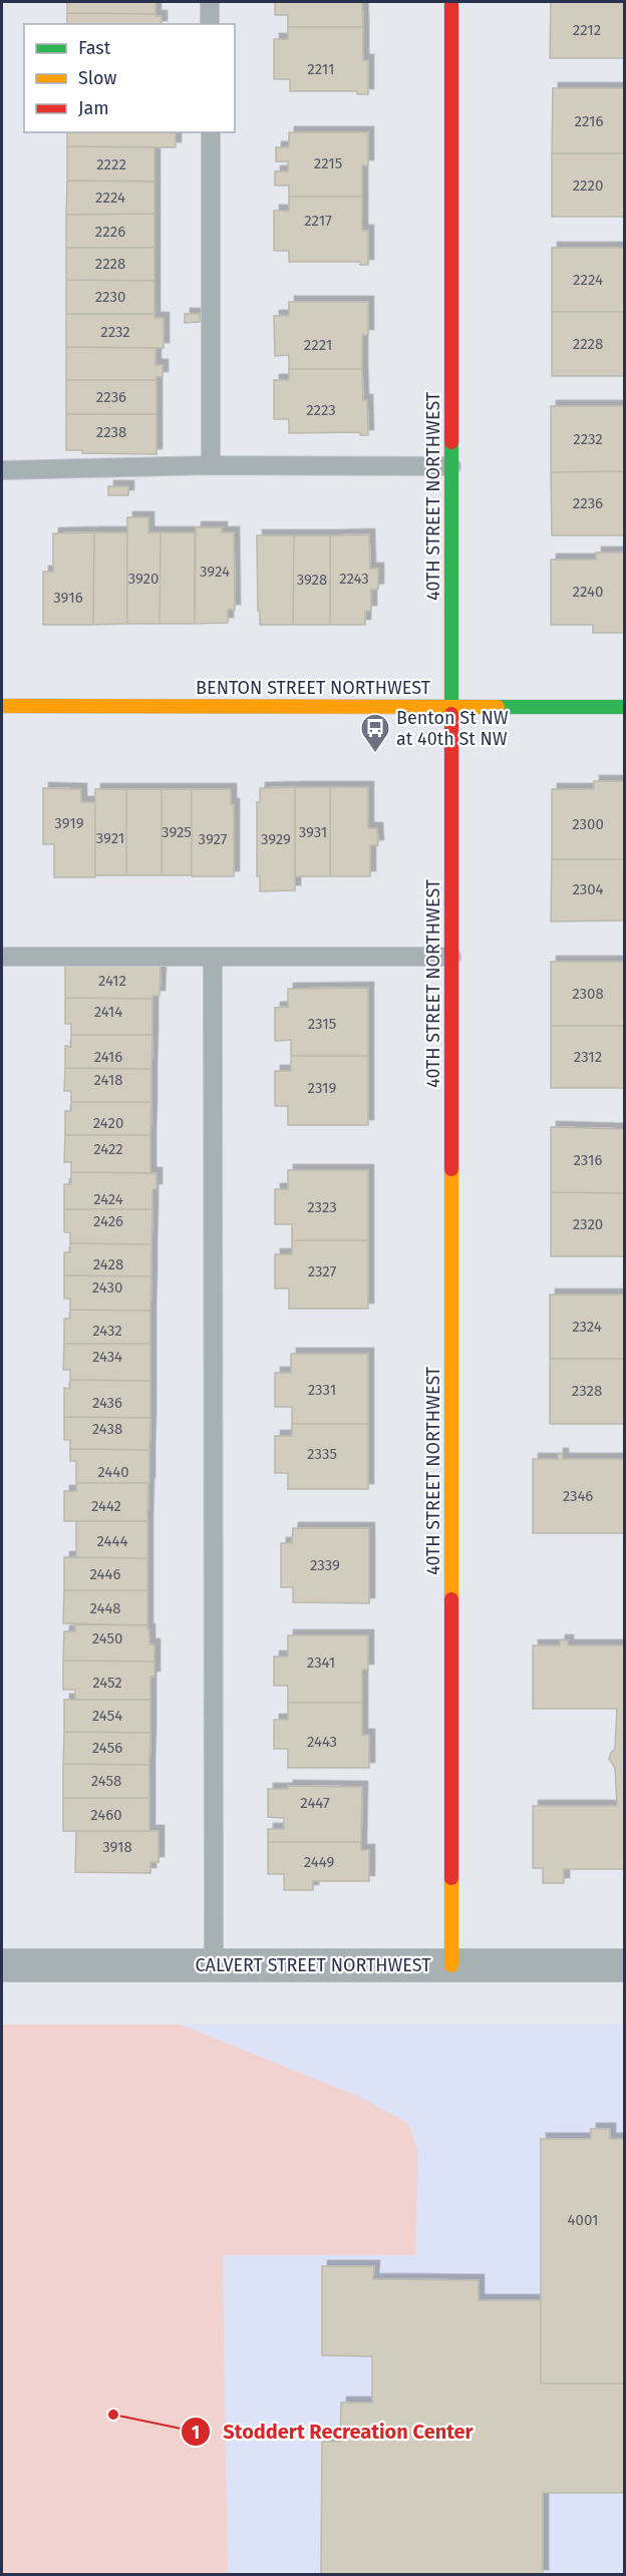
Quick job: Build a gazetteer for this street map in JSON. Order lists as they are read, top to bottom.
{
  "streets": {
    "street": ["40TH STREET NORTHWEST", "BENTON STREET NORTHWEST", "CALVERT STREET NORTHWEST"]
  },
  "crossings": [
    ["40TH STREET NORTHWEST", "BENTON STREET NORTHWEST"],
    ["40TH STREET NORTHWEST", "CALVERT STREET NORTHWEST"]
  ],
  "places": {
    "bus stop": ["Benton St NW at 40th St NW"],
    "other": ["Stoddert Recreation Center"]
  },
  "house_numbers": [
    "2212",
    "2211",
    "2216",
    "2215",
    "2222",
    "2220",
    "2224",
    "2217",
    "2226",
    "2228",
    "2224",
    "2230",
    "2232",
    "2228",
    "2221",
    "2236",
    "2223",
    "2238",
    "2232",
    "2236",
    "3924",
    "3920",
    "2243",
    "3928",
    "2240",
    "3916",
    "3919",
    "2300",
    "3925",
    "3931",
    "3921",
    "3927",
    "3929",
    "2304",
    "2412",
    "2308",
    "2414",
    "2315",
    "2416",
    "2312",
    "2418",
    "2319",
    "2420",
    "2422",
    "2316",
    "2424",
    "2323",
    "2426",
    "2320",
    "2428",
    "2327",
    "2430",
    "2324",
    "2432",
    "2434",
    "2331",
    "2328",
    "2436",
    "2438",
    "2335",
    "2440",
    "2346",
    "2442",
    "2444",
    "2339",
    "2446",
    "2448",
    "2450",
    "2341",
    "2452",
    "2454",
    "2443",
    "2456",
    "2458",
    "2447",
    "2460",
    "3918",
    "2449",
    "4001"
  ],
  "legend": ["Fast", "Slow", "Jam"]
}
